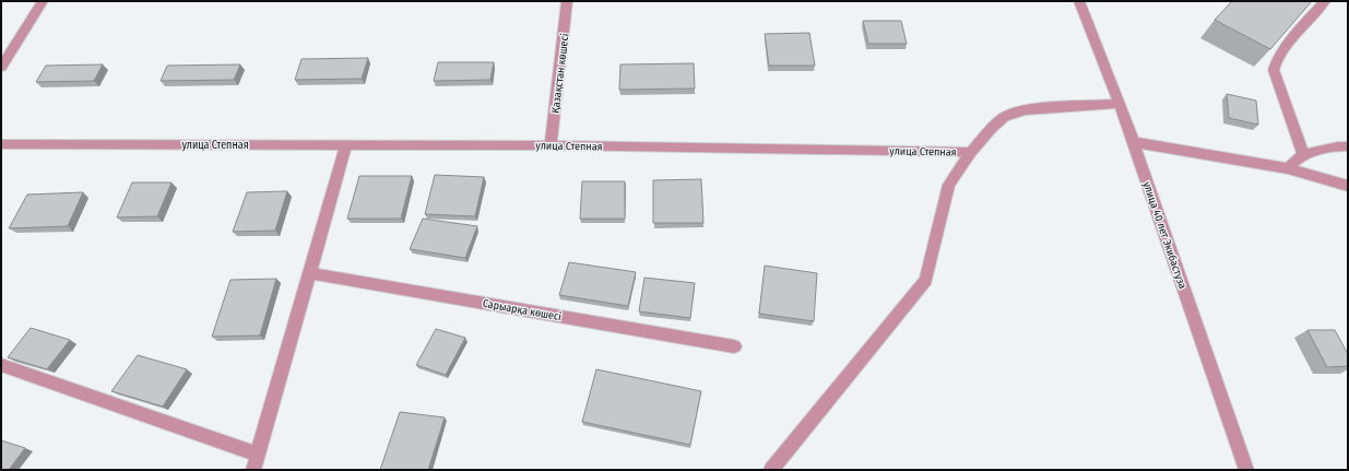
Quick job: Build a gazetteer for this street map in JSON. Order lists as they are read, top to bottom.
{
  "streets": {
    "street": [
      "Қазақстан көшесі",
      "улица Степная",
      "улица 40 лет Экибастуза",
      "Сарыарқа көшесі"
    ]
  },
  "crossings": [
    ["Қазақстан көшесі", "улица Степная"],
    ["улица Степная", "улица 40 лет Экибастуза"]
  ]
}
